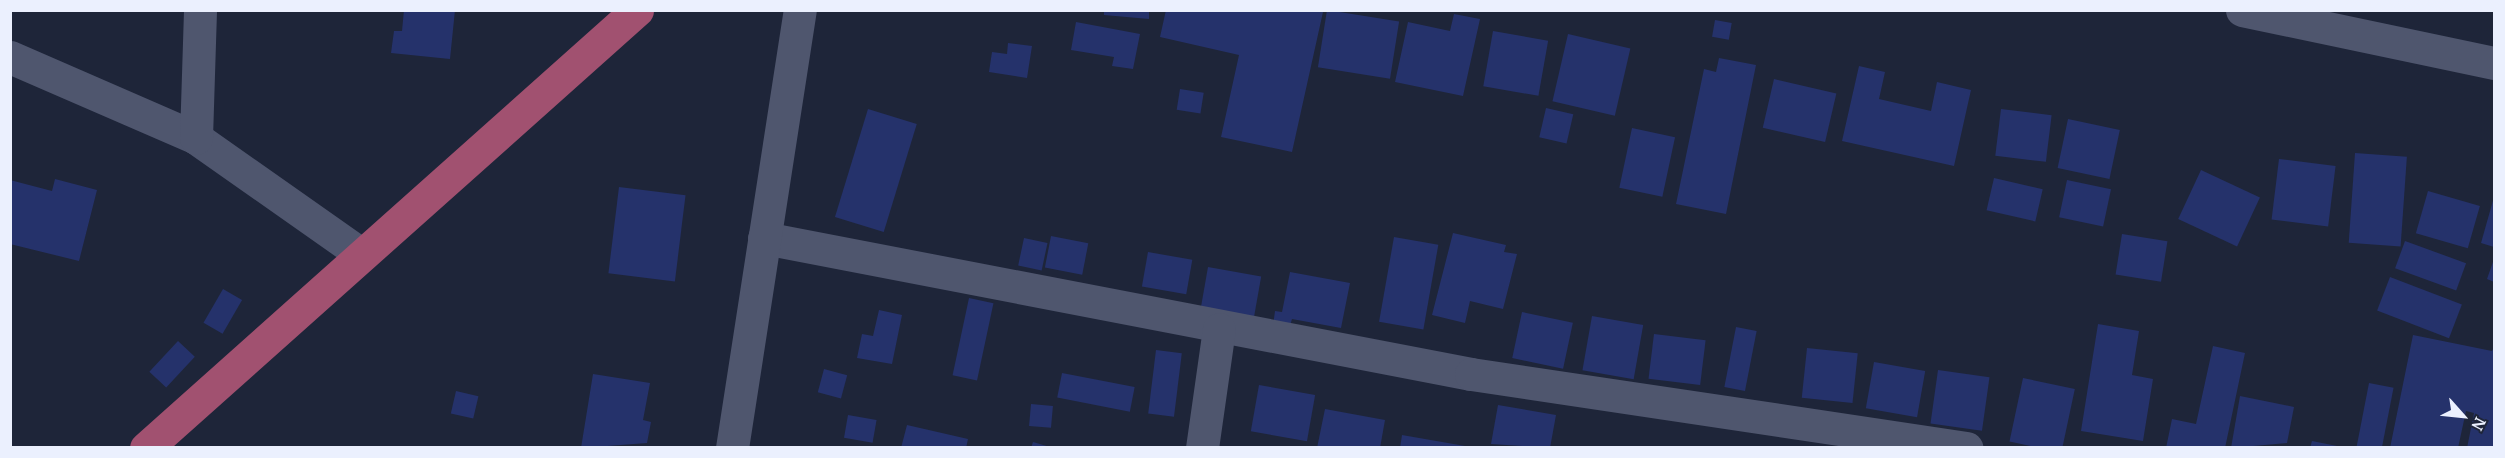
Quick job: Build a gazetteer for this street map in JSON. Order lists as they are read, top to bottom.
{
  "north": "bottom right"
}
